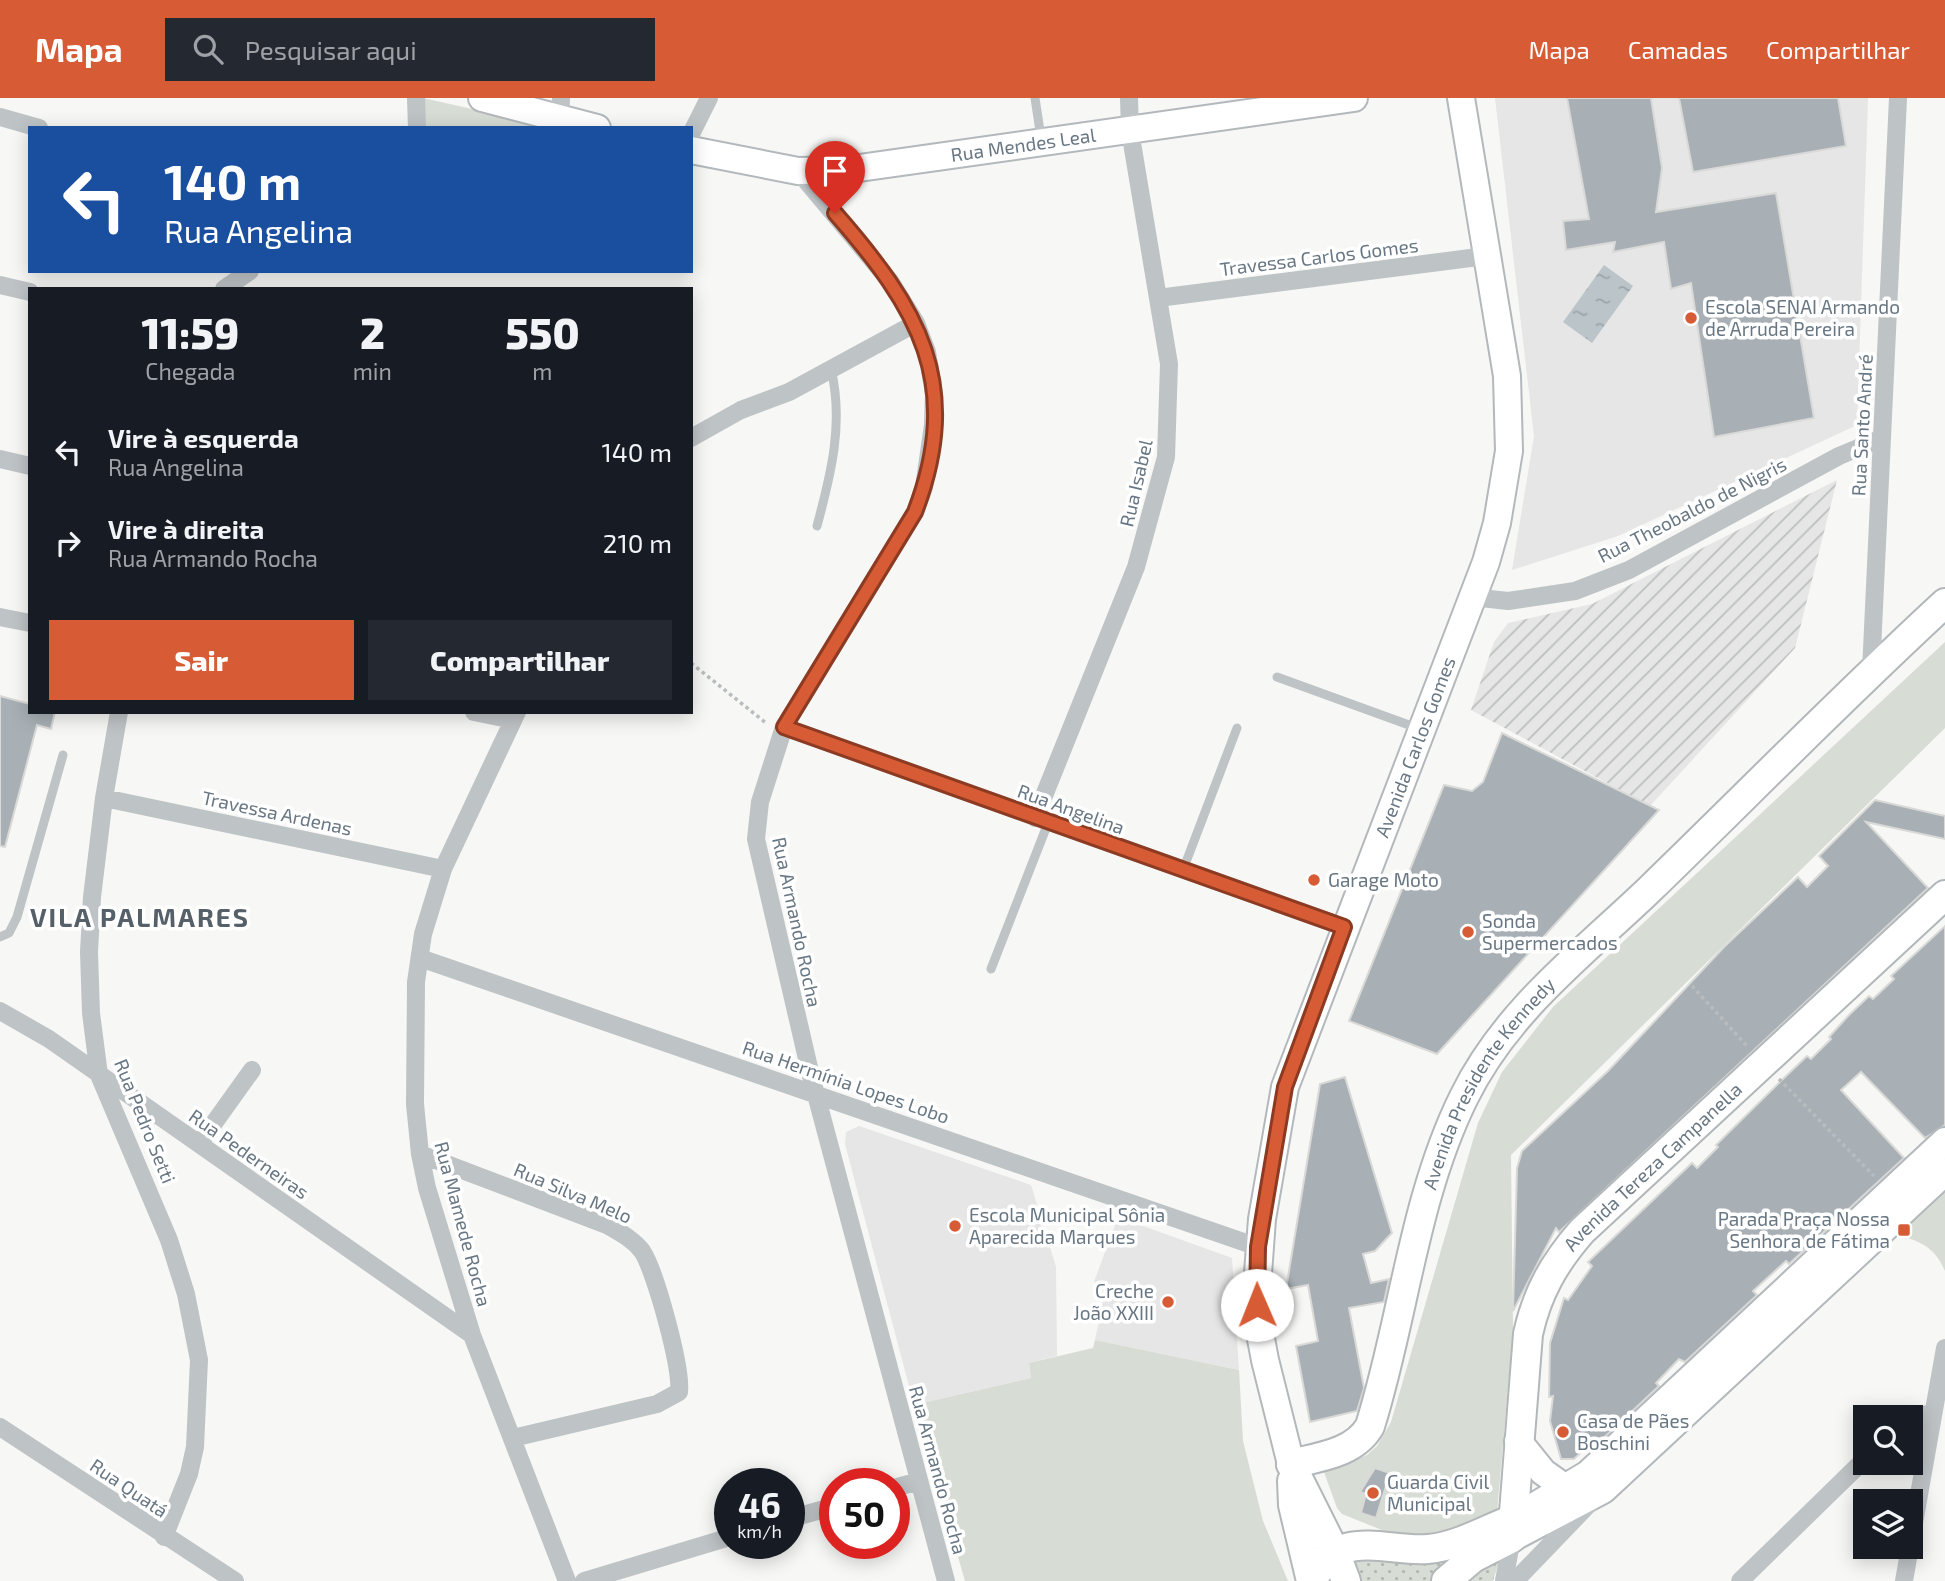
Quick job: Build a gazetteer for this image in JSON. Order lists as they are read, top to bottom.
{
  "streets": {
    "main road": [
      "Rua Mendes Leal",
      "Avenida Carlos Gomes",
      "Avenida Presidente Kennedy",
      "Avenida Tereza Campanella"
    ],
    "street": [
      "Travessa Carlos Gomes",
      "Rua Santo André",
      "Rua Isabel",
      "Rua Theobaldo de Nigris",
      "Rua Angelina",
      "Travessa Ardenas",
      "Rua Armando Rocha",
      "Rua Hermínia Lopes Lobo",
      "Rua Pedro Setti",
      "Rua Pederneiras",
      "Rua Silva Melo",
      "Rua Mamede Rocha",
      "Rua Quatá"
    ]
  },
  "crossings": [
    ["Rua Mendes Leal", "Rua Isabel"],
    ["Rua Mendes Leal", "Rua Armando Rocha"],
    ["Travessa Carlos Gomes", "Rua Isabel"],
    ["Travessa Carlos Gomes", "Avenida Carlos Gomes"],
    ["Rua Santo André", "Rua Theobaldo de Nigris"],
    ["Rua Santo André", "Avenida Presidente Kennedy"],
    ["Rua Isabel", "Rua Angelina"],
    ["Rua Theobaldo de Nigris", "Avenida Carlos Gomes"],
    ["Avenida Carlos Gomes", "Rua Angelina"],
    ["Avenida Carlos Gomes", "Rua Hermínia Lopes Lobo"],
    ["Avenida Carlos Gomes", "Avenida Presidente Kennedy"],
    ["Rua Angelina", "Rua Armando Rocha"],
    ["Travessa Ardenas", "Rua Pedro Setti"],
    ["Travessa Ardenas", "Rua Mamede Rocha"],
    ["Rua Armando Rocha", "Rua Hermínia Lopes Lobo"],
    ["Rua Hermínia Lopes Lobo", "Rua Mamede Rocha"],
    ["Rua Pedro Setti", "Rua Pederneiras"],
    ["Rua Pedro Setti", "Rua Quatá"],
    ["Rua Pederneiras", "Rua Mamede Rocha"],
    ["Rua Silva Melo", "Rua Mamede Rocha"]
  ],
  "districts": ["VILA PALMARES"],
  "places": {
    "other": [
      "Escola SENAI Armando de Arruda Pereira",
      "Garage Moto",
      "Sonda Supermercados",
      "Escola Municipal Sônia Aparecida Marques",
      "Creche João XXIII",
      "Casa de Pães Boschini",
      "Guarda Civil Municipal"
    ],
    "transit": ["Parada Praça Nossa Senhora de Fátima"]
  },
  "page": {
    "header": "Mapa",
    "search": "Pesquisar aqui",
    "nav": ["Mapa", "Camadas", "Compartilhar"],
    "turn": ["140 m", "Rua Angelina"],
    "eta": [
      "11:59",
      "Chegada",
      "2",
      "min",
      "550",
      "m"
    ],
    "list": [
      {
        "name": "Vire à esquerda",
        "note": "Rua Angelina",
        "value": "140 m"
      },
      {
        "name": "Vire à direita",
        "note": "Rua Armando Rocha",
        "value": "210 m"
      }
    ],
    "buttons": ["Sair", "Compartilhar"],
    "speed": "46 km/h",
    "limit": "50"
  }
}
